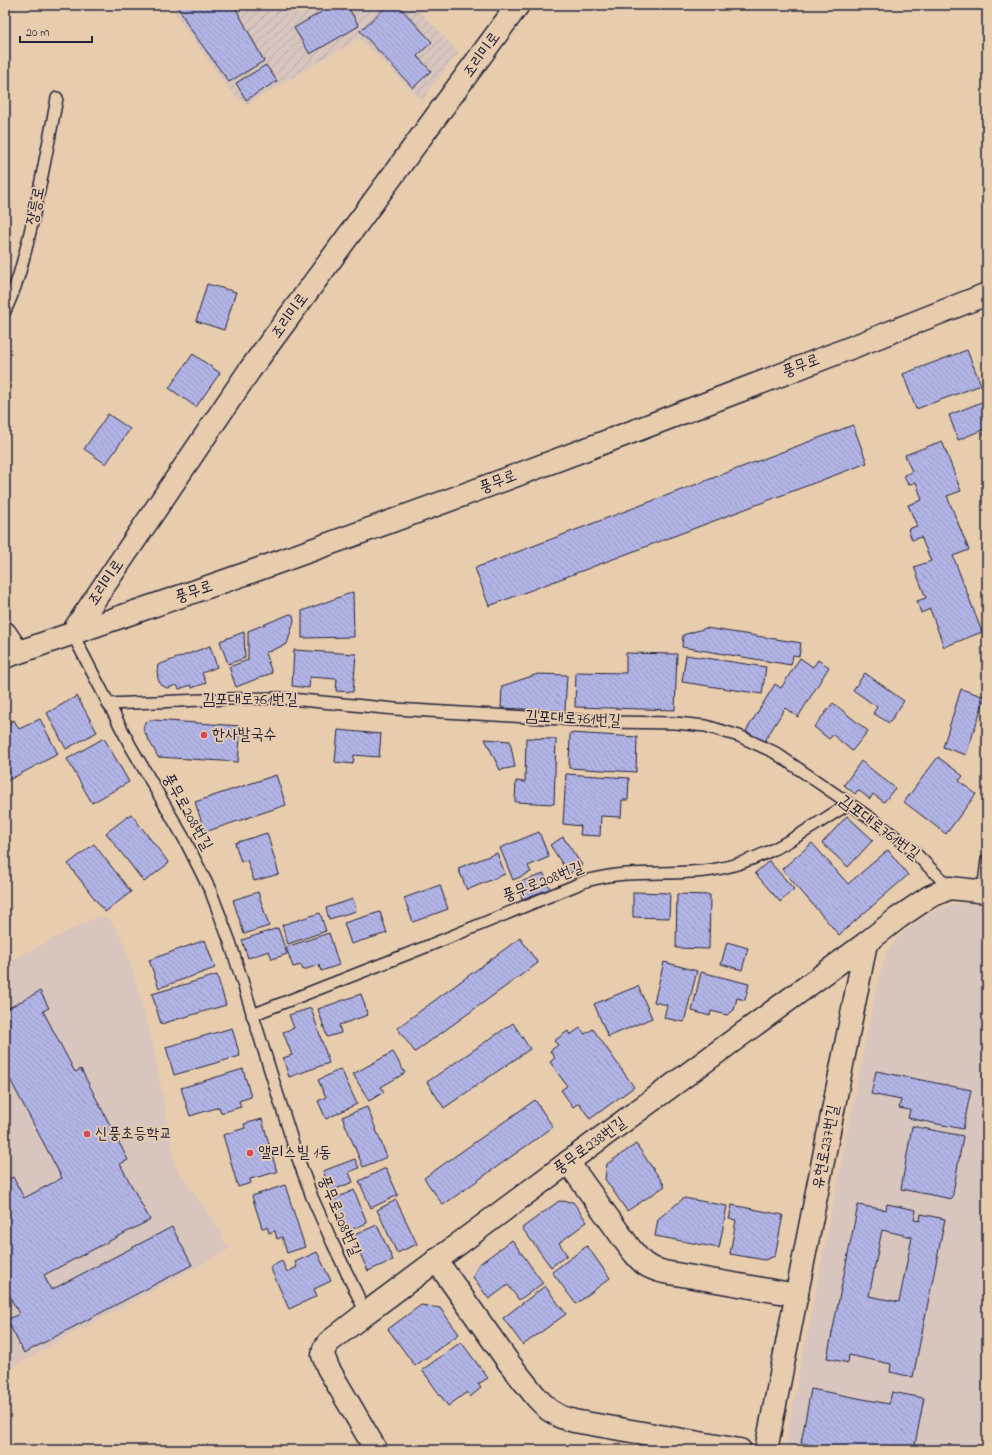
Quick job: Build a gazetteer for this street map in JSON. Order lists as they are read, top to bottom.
{
  "streets": {
    "street": [
      "조리미로",
      "풍무로",
      "풍무로238번길",
      "유현로237번길"
    ],
    "lane": ["장릉로", "김포대로761번길", "풍무로208번길"]
  },
  "crossings": [
    ["조리미로", "풍무로"],
    ["조리미로", "풍무로208번길"],
    ["풍무로", "풍무로208번길"],
    ["김포대로761번길", "풍무로208번길"],
    ["풍무로208번길", "풍무로238번길"],
    ["풍무로238번길", "유현로237번길"]
  ],
  "places": ["한사발국수", "신풍초등학교", "앨리스빌 1동"],
  "scale_bar": "20 m"
}
